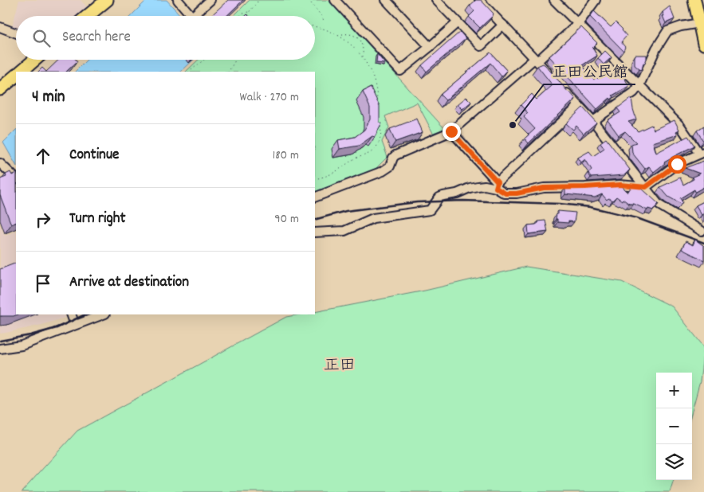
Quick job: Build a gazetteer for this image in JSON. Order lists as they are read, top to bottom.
{
  "districts": ["正田"],
  "places": ["正田公民館"],
  "page": {
    "search": "Search here",
    "heading": ["4 min", "Walk · 270 m"],
    "list": [
      ["Continue", "180 m"],
      ["Turn right", "90 m"],
      "Arrive at destination"
    ],
    "map_buttons": ["+", "−"]
  }
}
